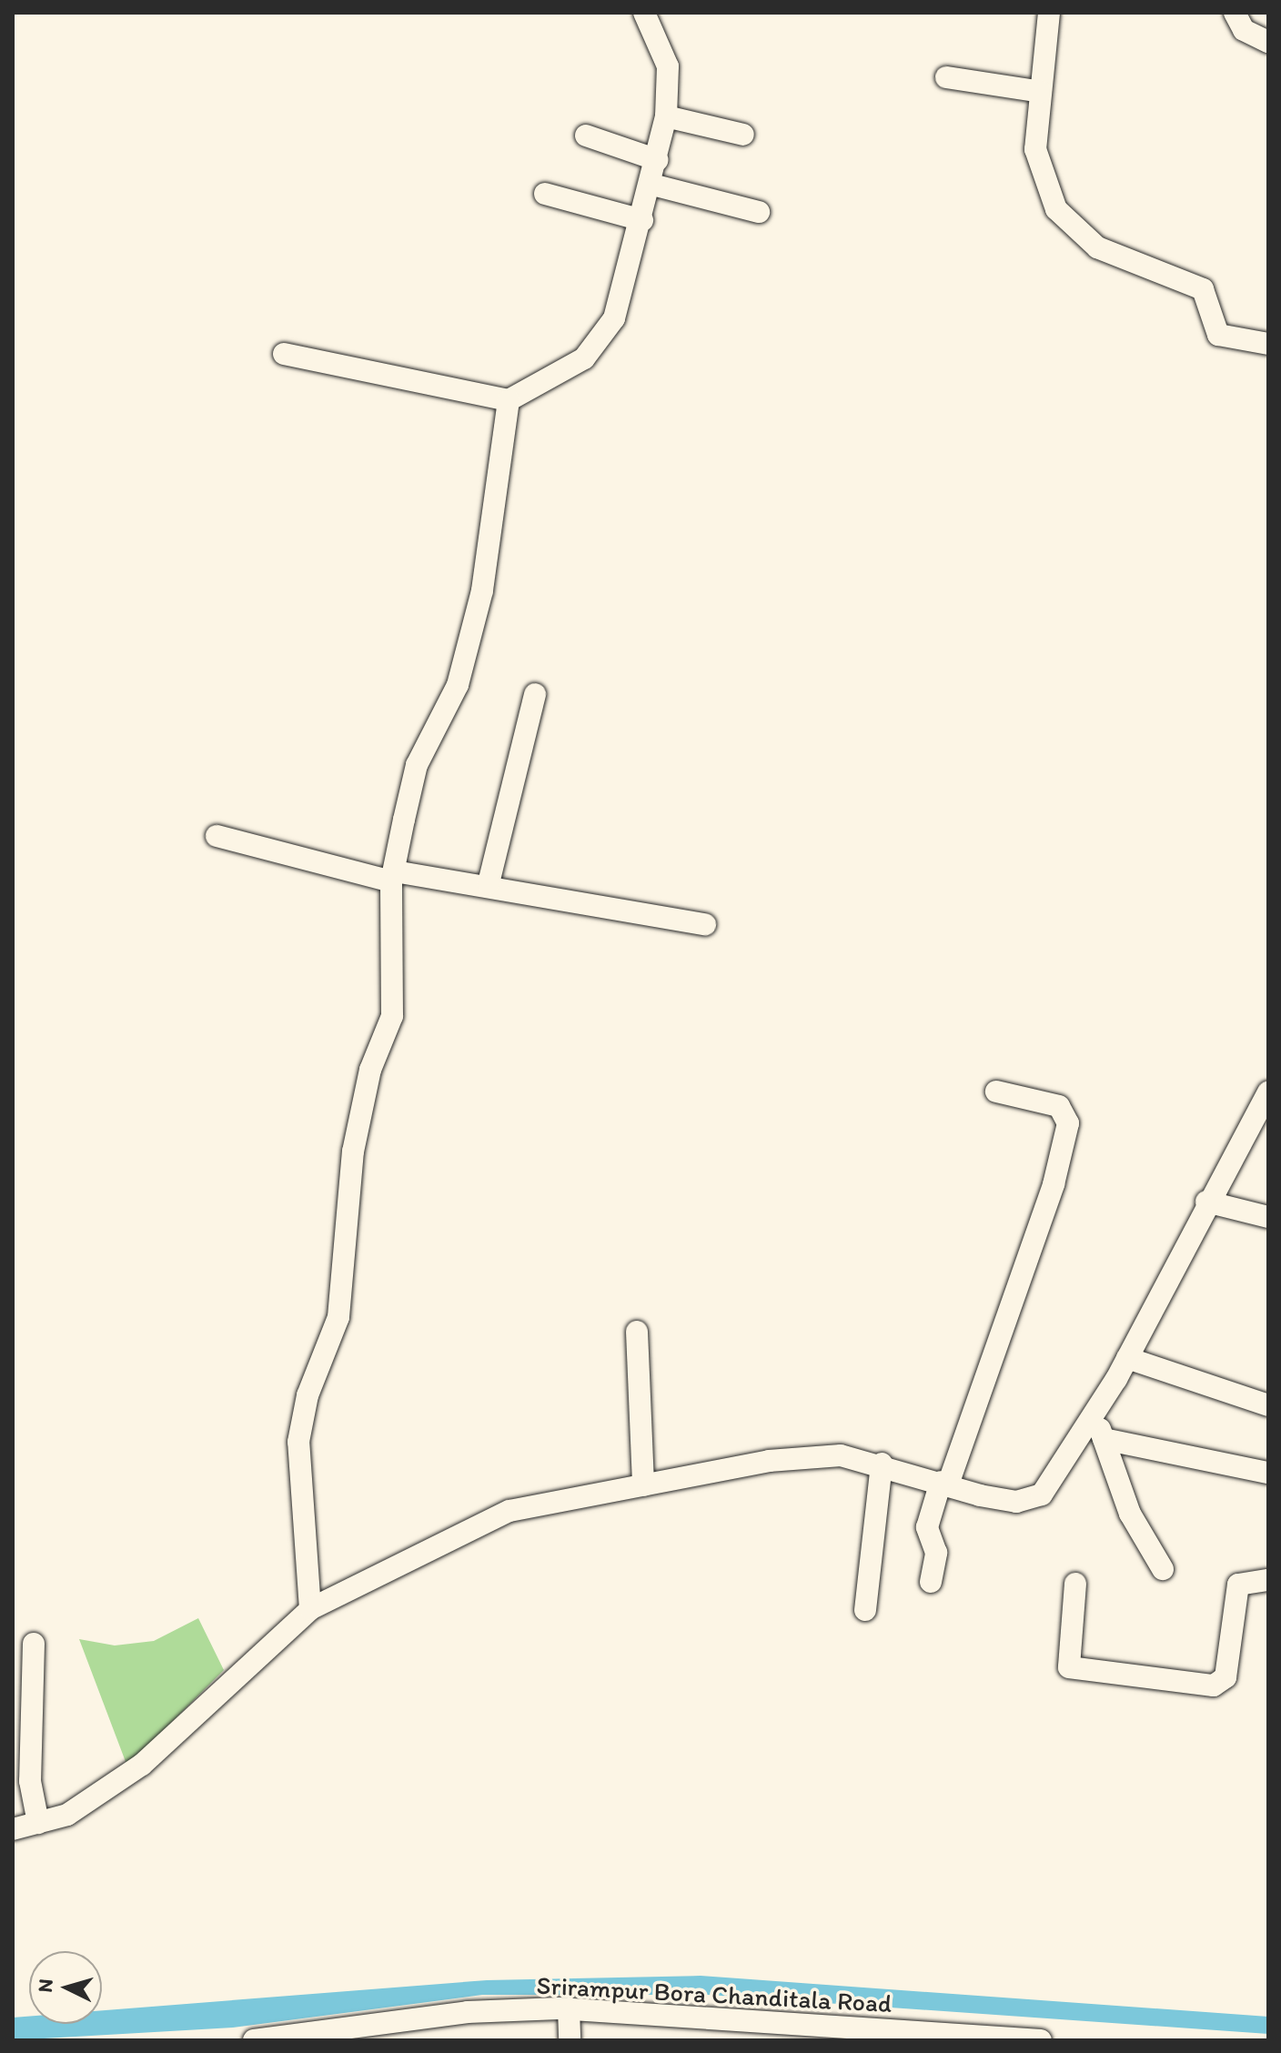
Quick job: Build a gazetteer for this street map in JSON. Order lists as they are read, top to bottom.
{
  "streets": {
    "street": ["Srirampur Bora Chanditala Road"]
  },
  "north": "left"
}
